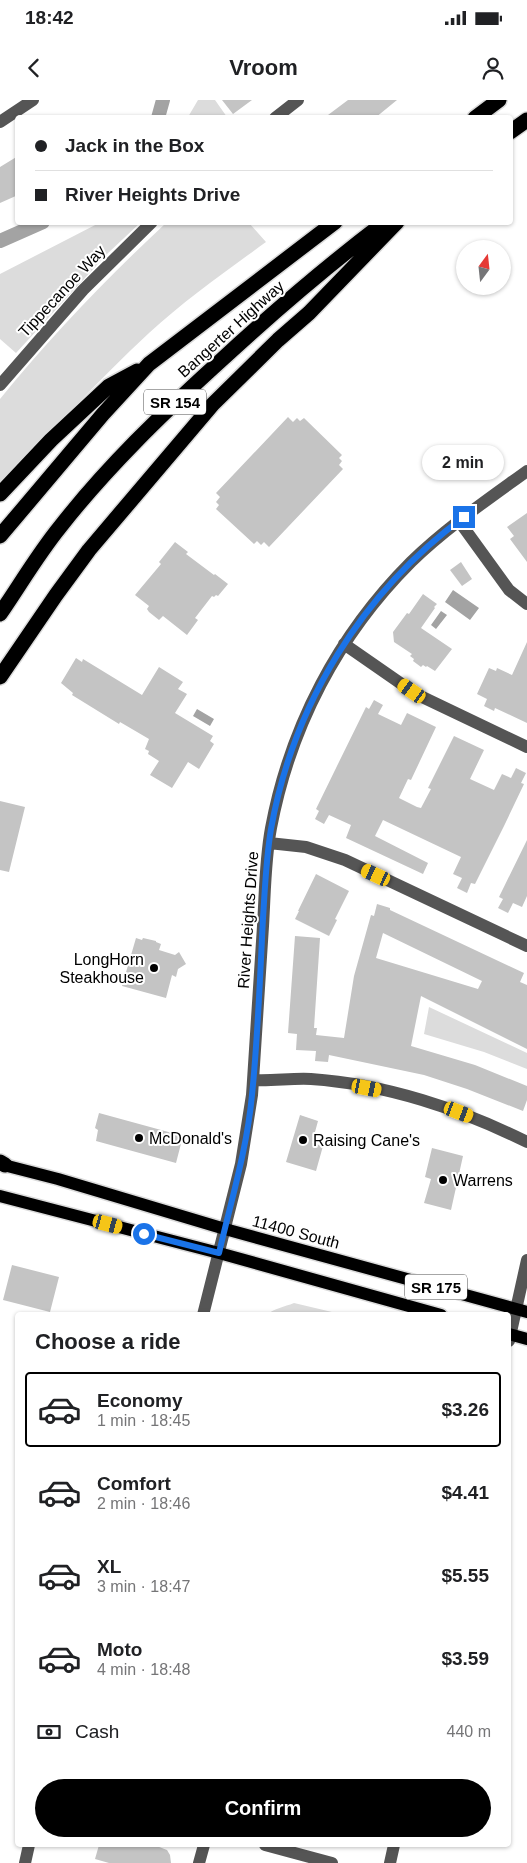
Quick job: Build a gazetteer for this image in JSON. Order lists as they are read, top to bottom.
{
  "streets": {
    "highway": ["Bangerter Highway", "SR 154"],
    "main road": ["11400 South", "SR 175"],
    "street": ["Tippecanoe Way", "River Heights Drive"]
  },
  "crossings": [
    ["River Heights Drive", "11400 South"],
    ["River Heights Drive", "SR 175"]
  ],
  "places": [
    "LongHorn Steakhouse",
    "McDonald's",
    "Raising Cane's",
    "Warrens"
  ],
  "north": "top",
  "page": {
    "status": "18:42",
    "header": "Vroom",
    "banner": ["Jack in the Box", "River Heights Drive"],
    "bubble": "2 min",
    "heading": "Choose a ride",
    "list": [
      {
        "name": "Economy",
        "note": "1 min · 18:45",
        "value": "$3.26"
      },
      {
        "name": "Comfort",
        "note": "2 min · 18:46",
        "value": "$4.41"
      },
      {
        "name": "XL",
        "note": "3 min · 18:47",
        "value": "$5.55"
      },
      {
        "name": "Moto",
        "note": "4 min · 18:48",
        "value": "$3.59"
      }
    ],
    "pay": ["Cash", "440 m"],
    "buttons": "Confirm"
  }
}
